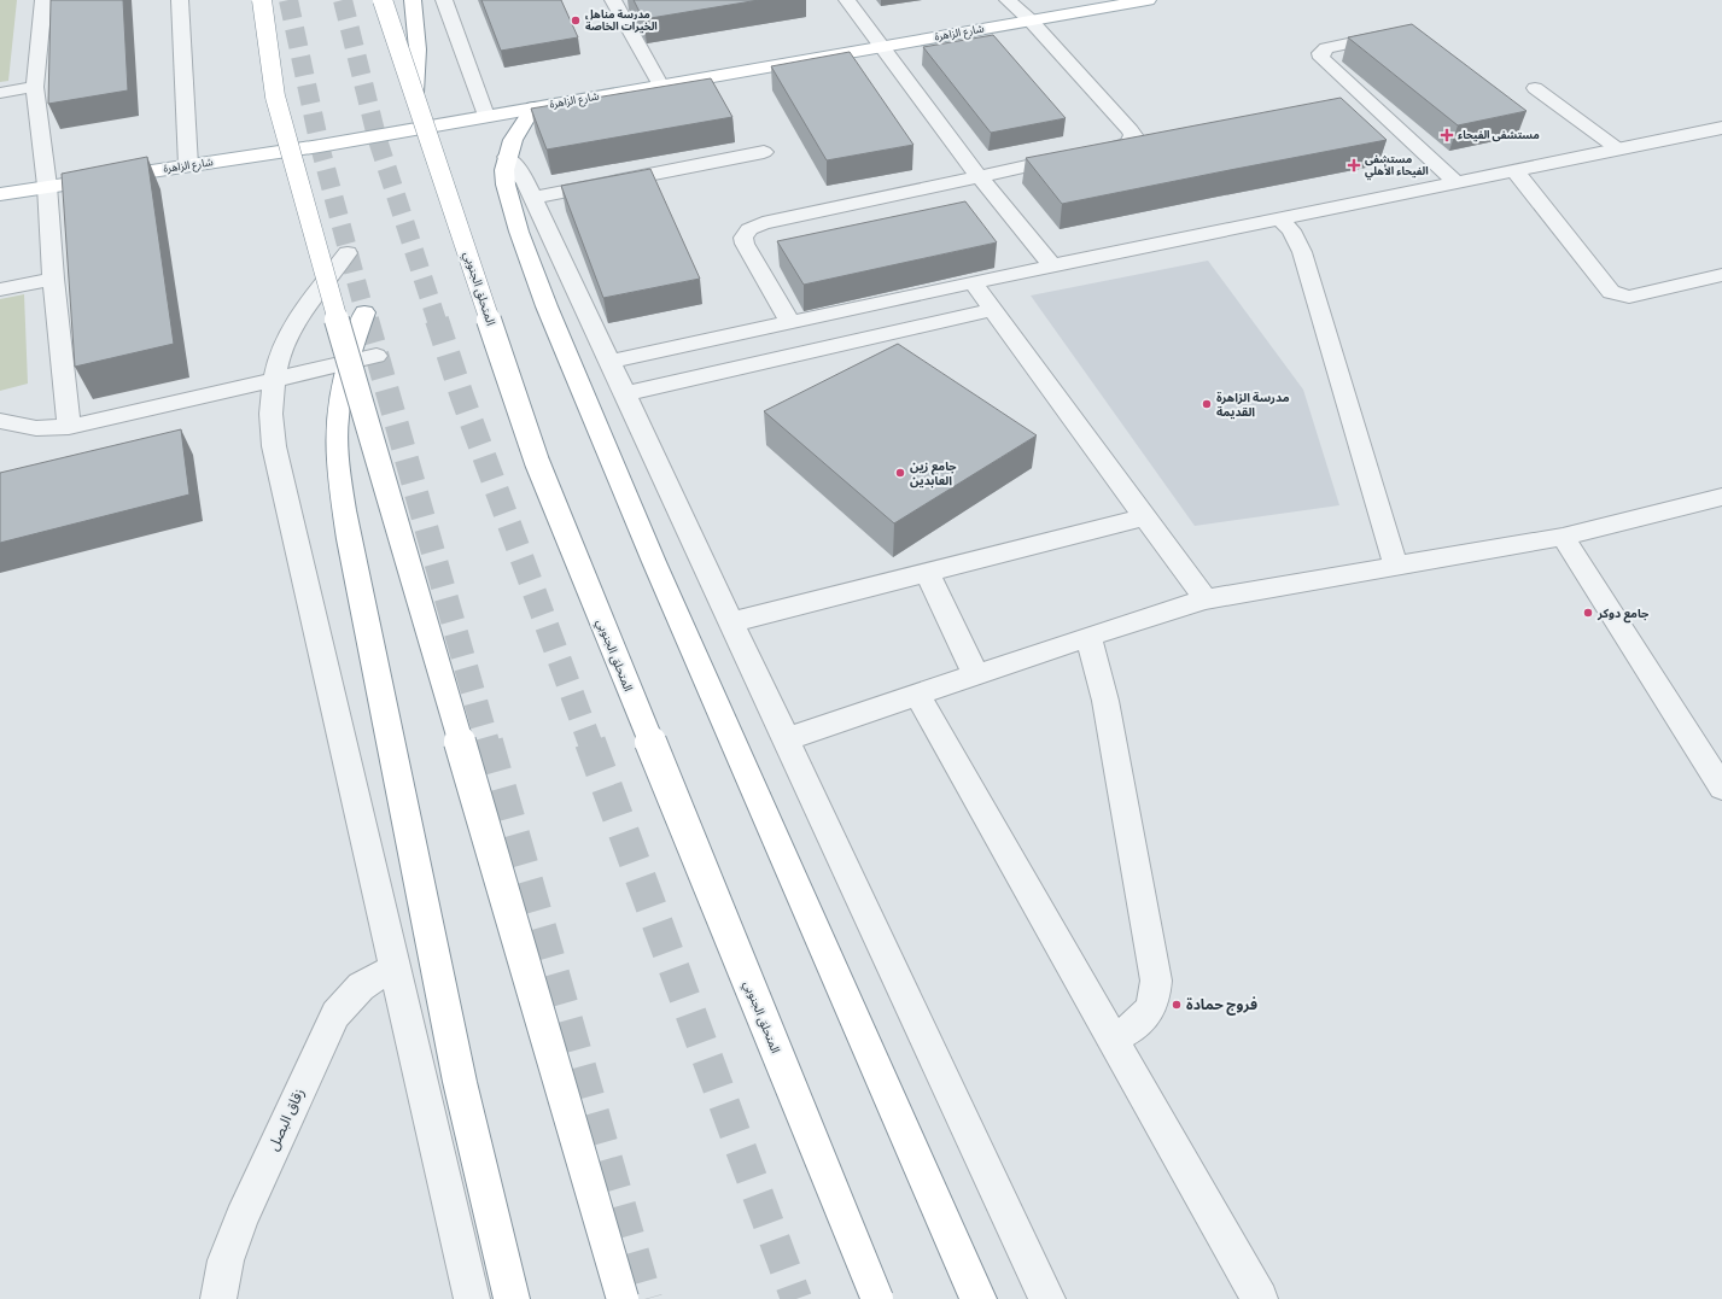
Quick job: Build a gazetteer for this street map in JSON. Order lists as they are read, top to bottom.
{
  "streets": {
    "main road": ["شارع الزاهرة", "المتحلق الجنوبي"],
    "street": ["زقاق البصل"]
  },
  "places": {
    "other": [
      "مدرسة مناهل الخيرات الخاصة",
      "مدرسة الزاهرة القديمة",
      "جامع زين العابدين",
      "جامع دوكر",
      "فروج حمادة"
    ],
    "health": ["مستشفى الفيحاء", "مستشفى الفيحاء الأهلي"]
  }
}
